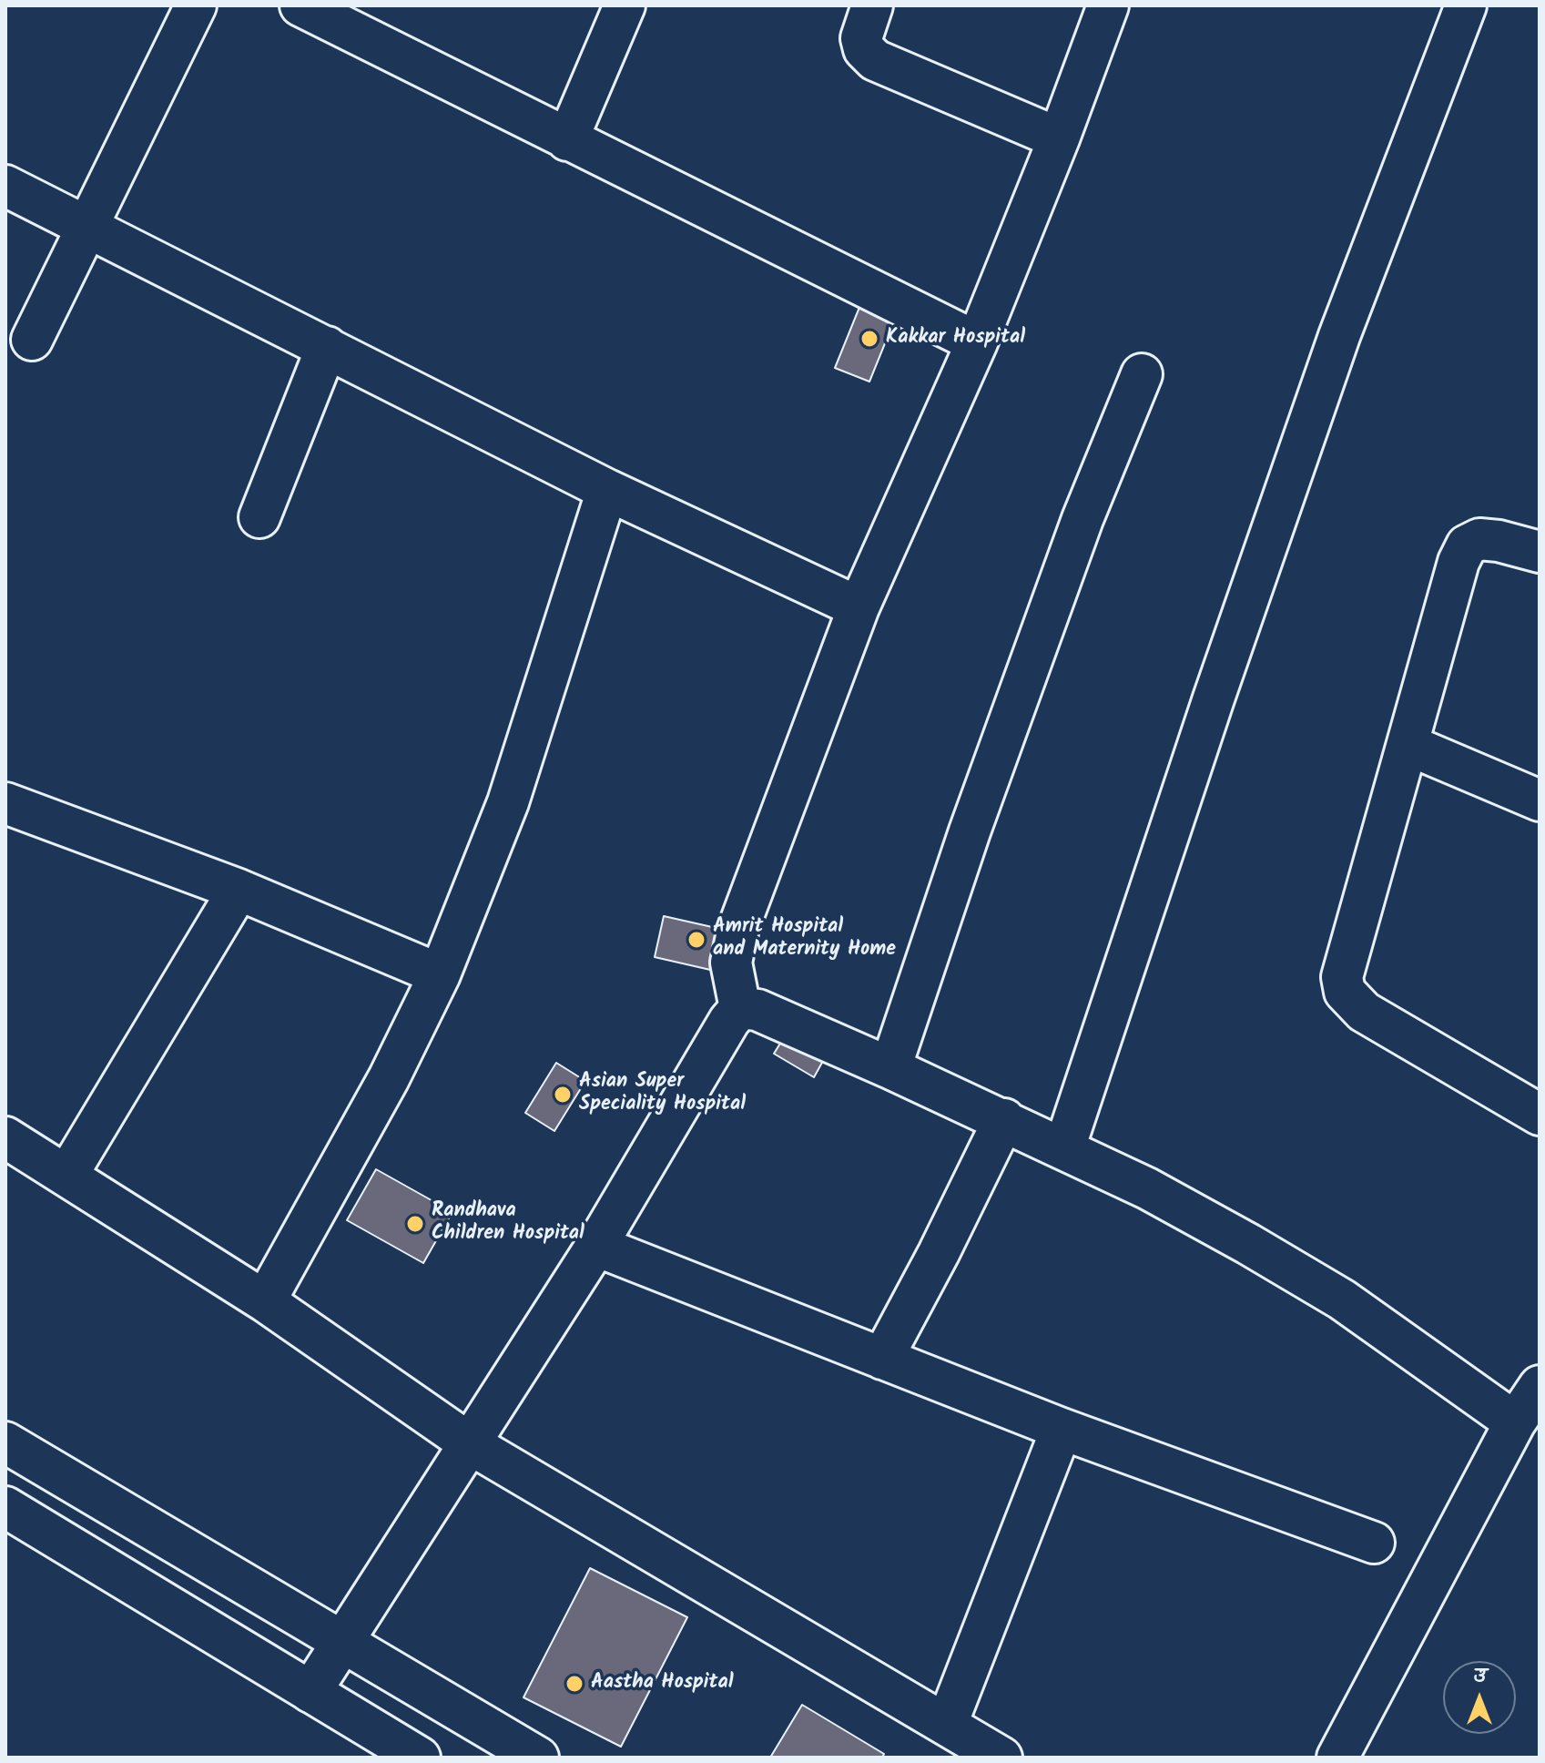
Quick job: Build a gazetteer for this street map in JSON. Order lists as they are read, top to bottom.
{
  "places": [
    "Kakkar Hospital",
    "Amrit Hospital and Maternity Home",
    "Asian Super Speciality Hospital",
    "Randhava Children Hospital",
    "Aastha Hospital"
  ],
  "north": "top"
}
